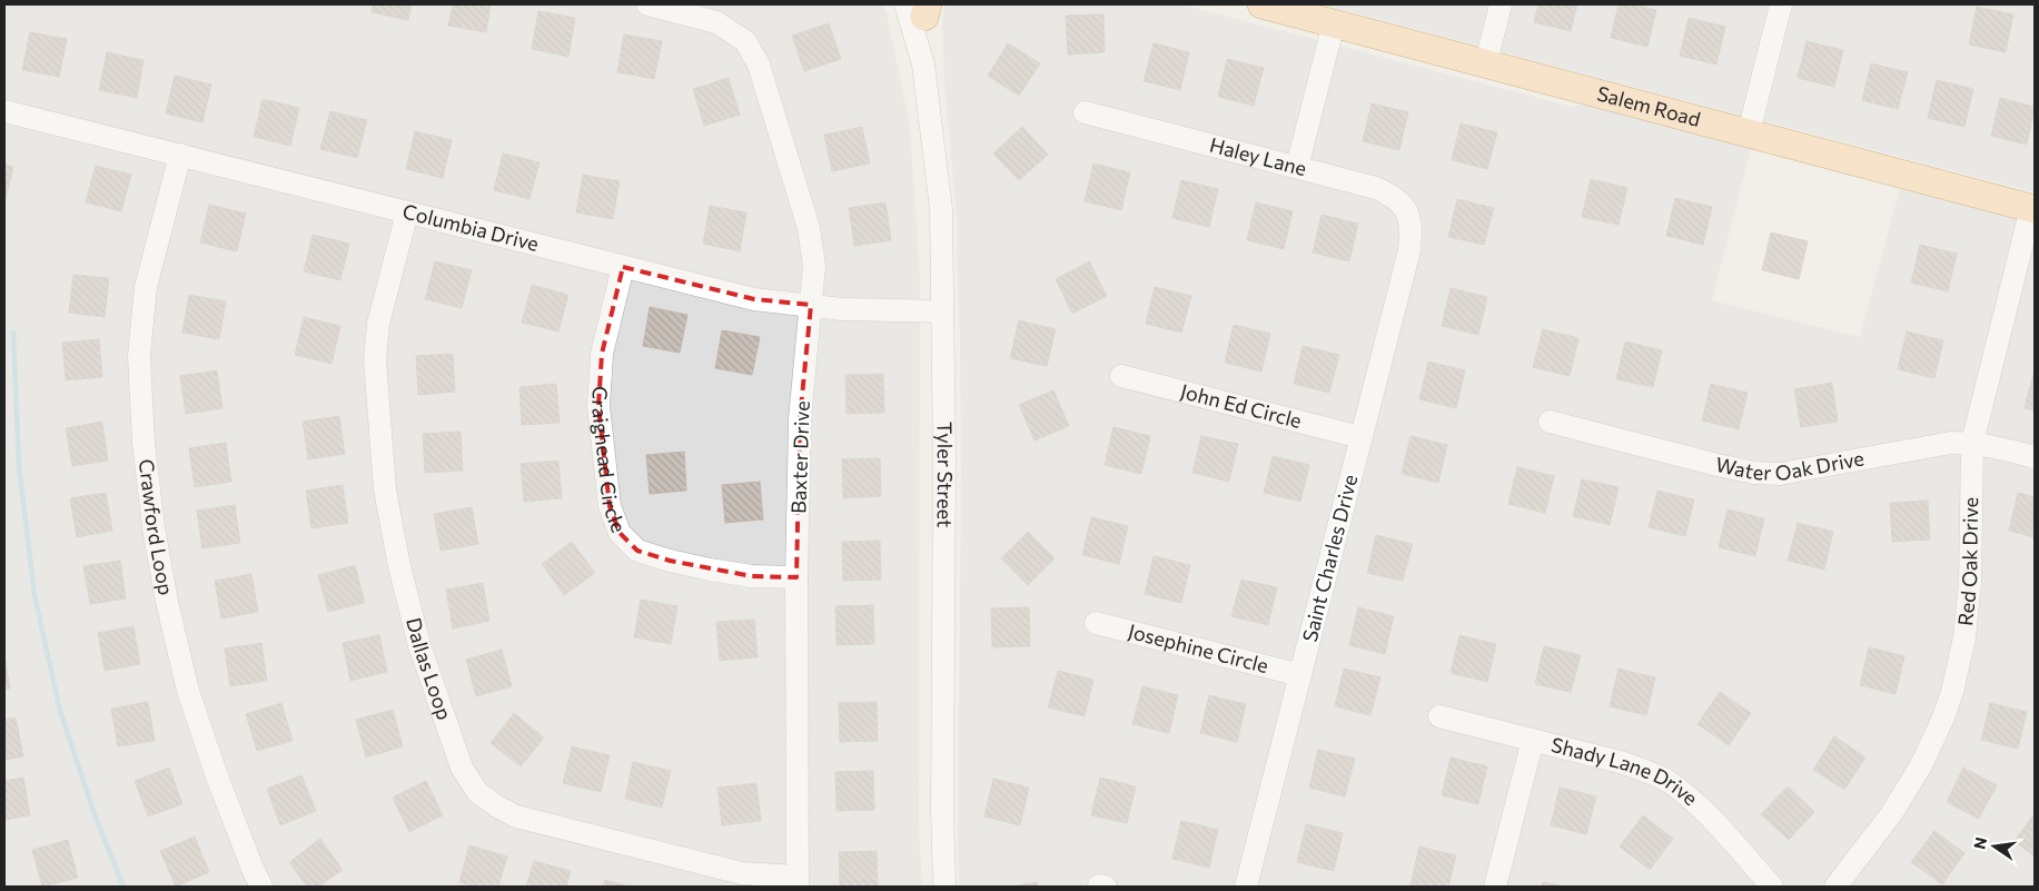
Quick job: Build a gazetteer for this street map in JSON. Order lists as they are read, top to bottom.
{
  "streets": {
    "main road": ["Salem Road"],
    "street": [
      "Haley Lane",
      "Columbia Drive",
      "John Ed Circle",
      "Baxter Drive",
      "Craighead Circle",
      "Water Oak Drive",
      "Tyler Street",
      "Crawford Loop",
      "Saint Charles Drive",
      "Red Oak Drive",
      "Josephine Circle",
      "Dallas Loop",
      "Shady Lane Drive"
    ]
  },
  "crossings": [
    ["Salem Road", "Red Oak Drive"],
    ["Haley Lane", "Saint Charles Drive"],
    ["Columbia Drive", "Baxter Drive"],
    ["Columbia Drive", "Craighead Circle"],
    ["Columbia Drive", "Tyler Street"],
    ["Columbia Drive", "Crawford Loop"],
    ["Columbia Drive", "Dallas Loop"],
    ["John Ed Circle", "Saint Charles Drive"],
    ["Baxter Drive", "Craighead Circle"],
    ["Baxter Drive", "Dallas Loop"],
    ["Water Oak Drive", "Red Oak Drive"],
    ["Saint Charles Drive", "Josephine Circle"]
  ],
  "north": "left"
}
